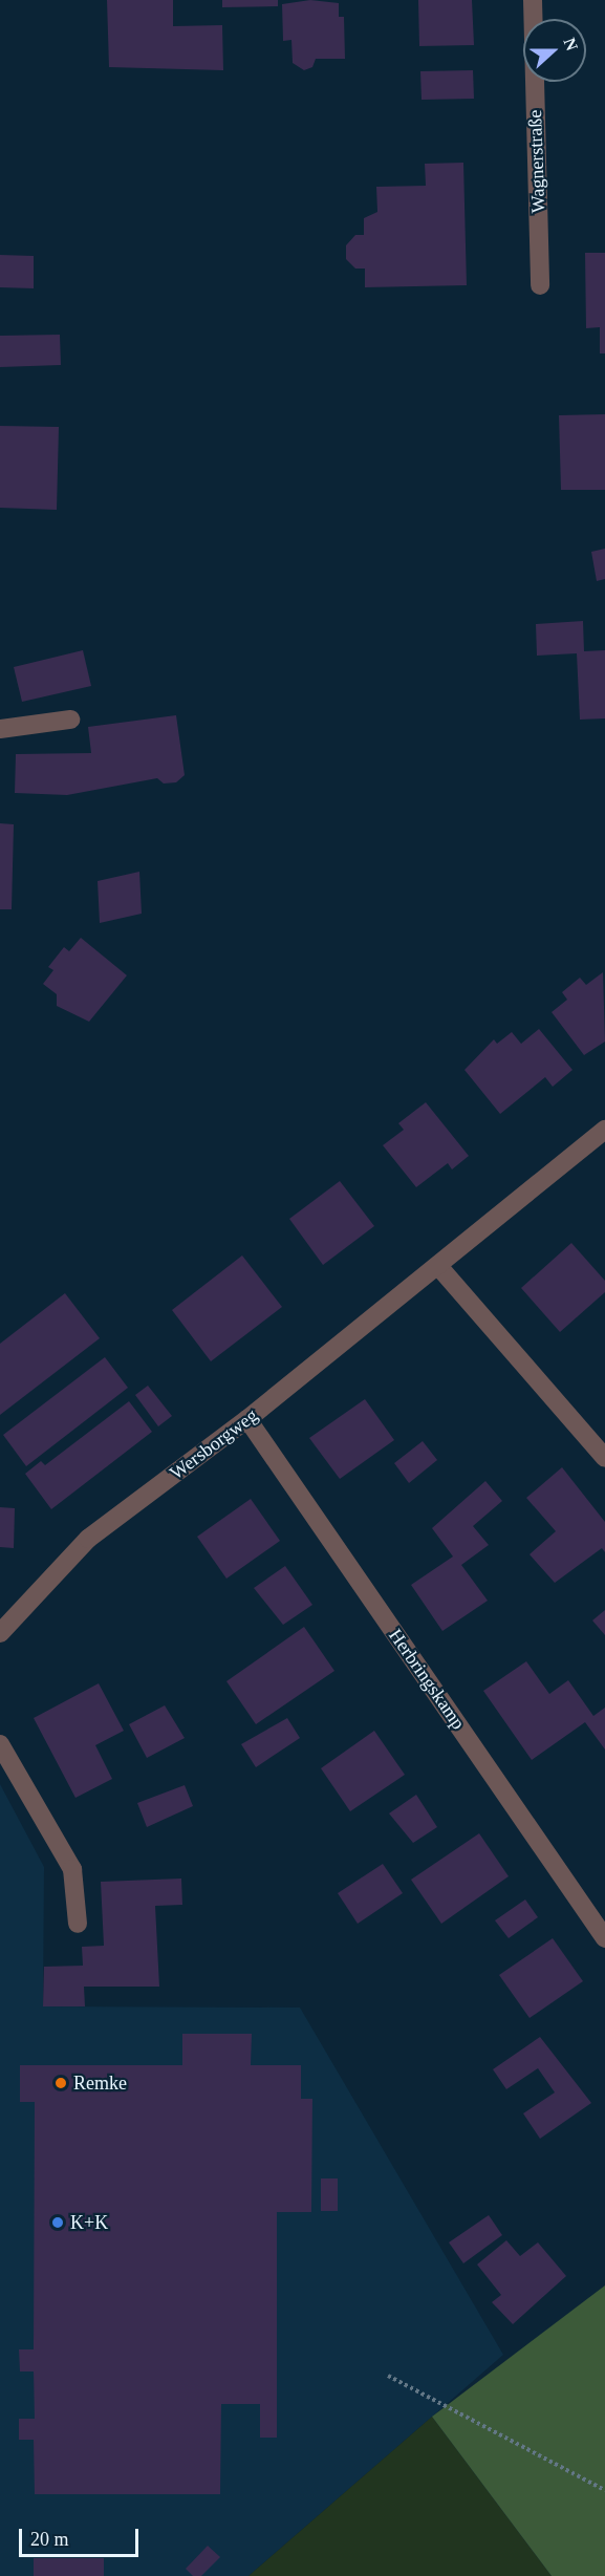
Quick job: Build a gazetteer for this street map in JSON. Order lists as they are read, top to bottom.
{
  "streets": {
    "street": ["Wagnerstraße", "Wersborgweg", "Herbringskamp"]
  },
  "crossings": [
    ["Wersborgweg", "Herbringskamp"]
  ],
  "places": ["Remke", "K+K"],
  "scale_bar": "20 m",
  "north": "right"
}
